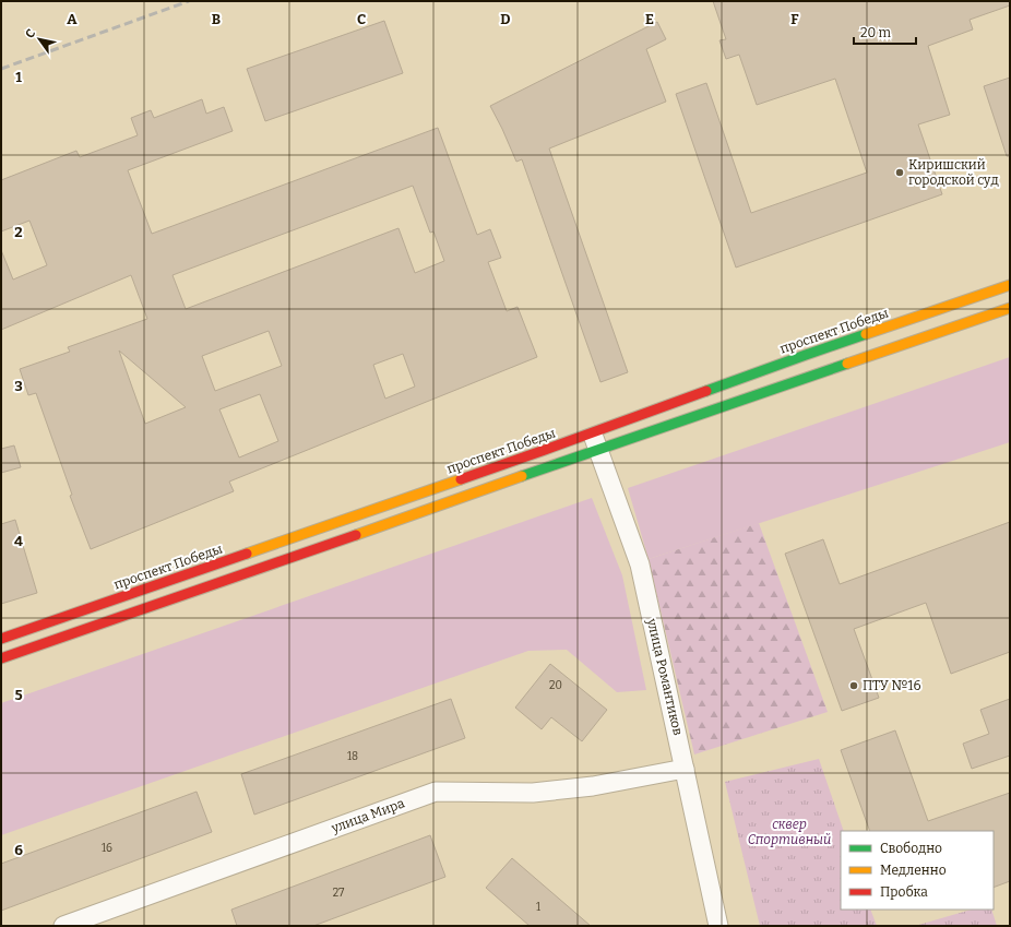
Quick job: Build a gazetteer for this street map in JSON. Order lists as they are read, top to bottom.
{
  "streets": {
    "main road": ["проспект Победы"],
    "street": ["улица Романтиков", "улица Мира"]
  },
  "crossings": [
    ["проспект Победы", "улица Романтиков"],
    ["улица Романтиков", "улица Мира"]
  ],
  "parks": ["сквер Спортивный"],
  "places": ["Киришский городской суд", "ПТУ №16"],
  "house_numbers": [
    "20",
    "18",
    "16",
    "27",
    "1"
  ],
  "legend": ["Свободно", "Медленно", "Пробка"],
  "scale_bar": "20 m",
  "north": "top left",
  "grid": {
    "columns": [
      "A",
      "B",
      "C",
      "D",
      "E",
      "F"
    ],
    "rows": [
      "1",
      "2",
      "3",
      "4",
      "5",
      "6"
    ]
  }
}
